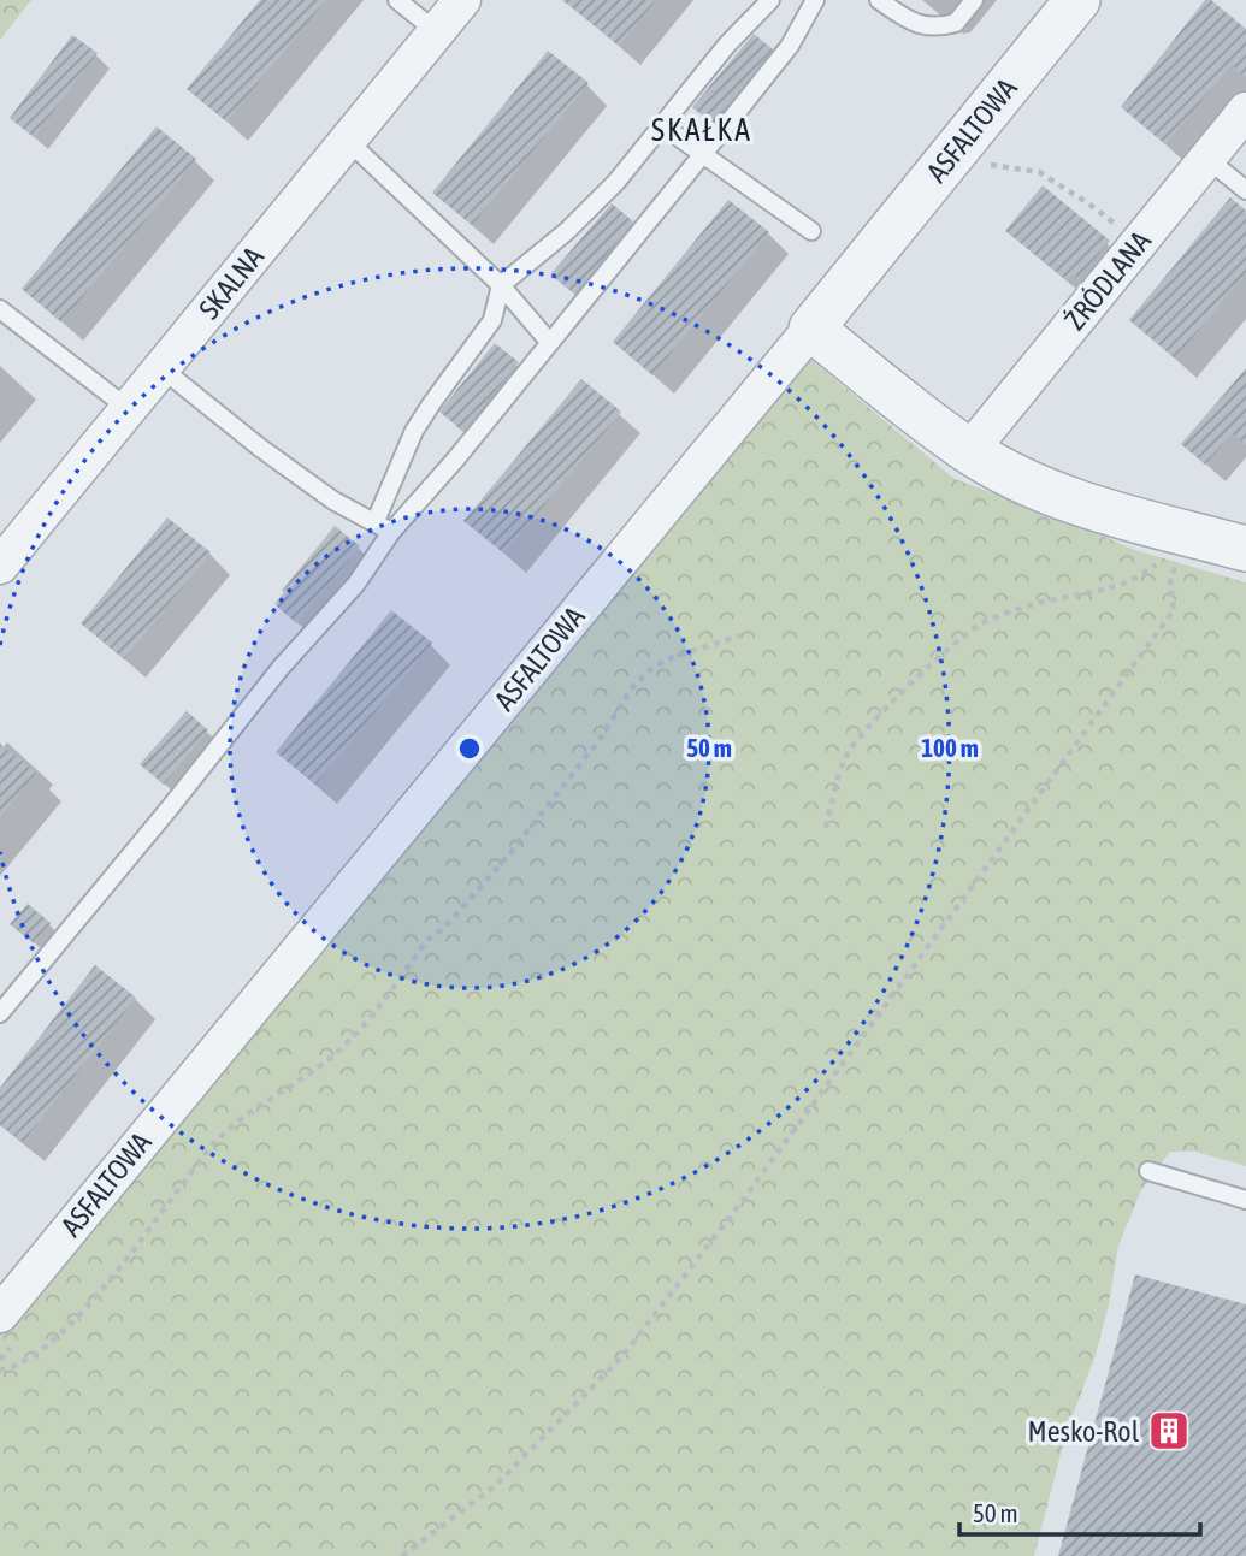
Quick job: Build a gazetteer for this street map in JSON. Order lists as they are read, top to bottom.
{
  "streets": {
    "street": ["ASFALTOWA", "ŹRÓDLANA", "SKALNA"]
  },
  "districts": ["SKAŁKA"],
  "places": {
    "building": ["Mesko-Rol"]
  },
  "scale_bar": "50 m",
  "rings": ["50 m", "100 m"]
}
